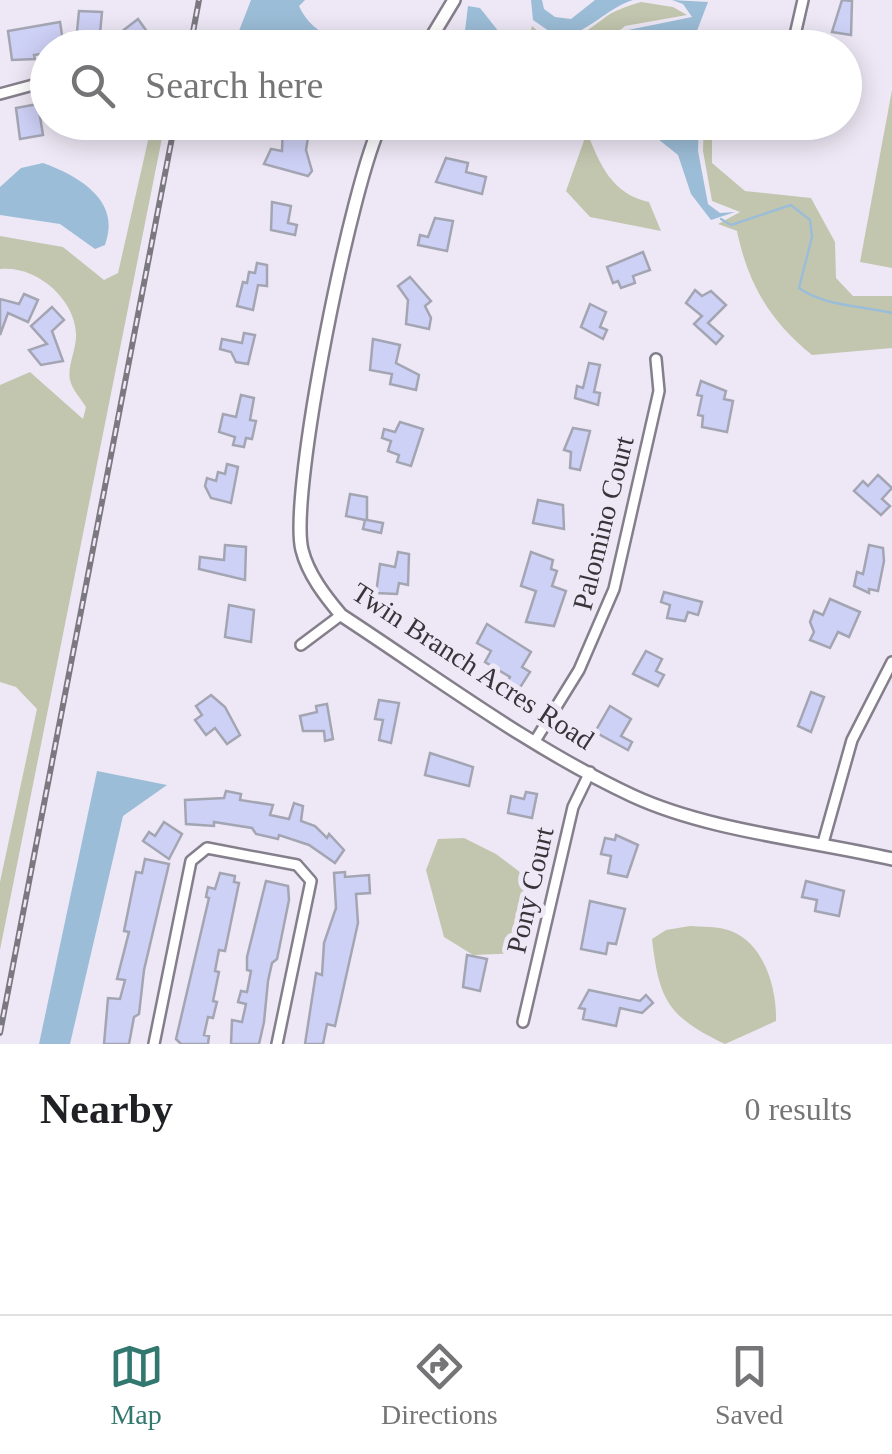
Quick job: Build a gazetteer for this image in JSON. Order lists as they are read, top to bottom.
{
  "streets": {
    "street": ["Palomino Court", "Twin Branch Acres Road", "Pony Court"]
  },
  "crossings": [
    ["Palomino Court", "Twin Branch Acres Road"],
    ["Twin Branch Acres Road", "Pony Court"]
  ],
  "page": {
    "search": "Search here",
    "heading": ["Nearby", "0 results"],
    "nav": ["Map", "Directions", "Saved"]
  }
}
